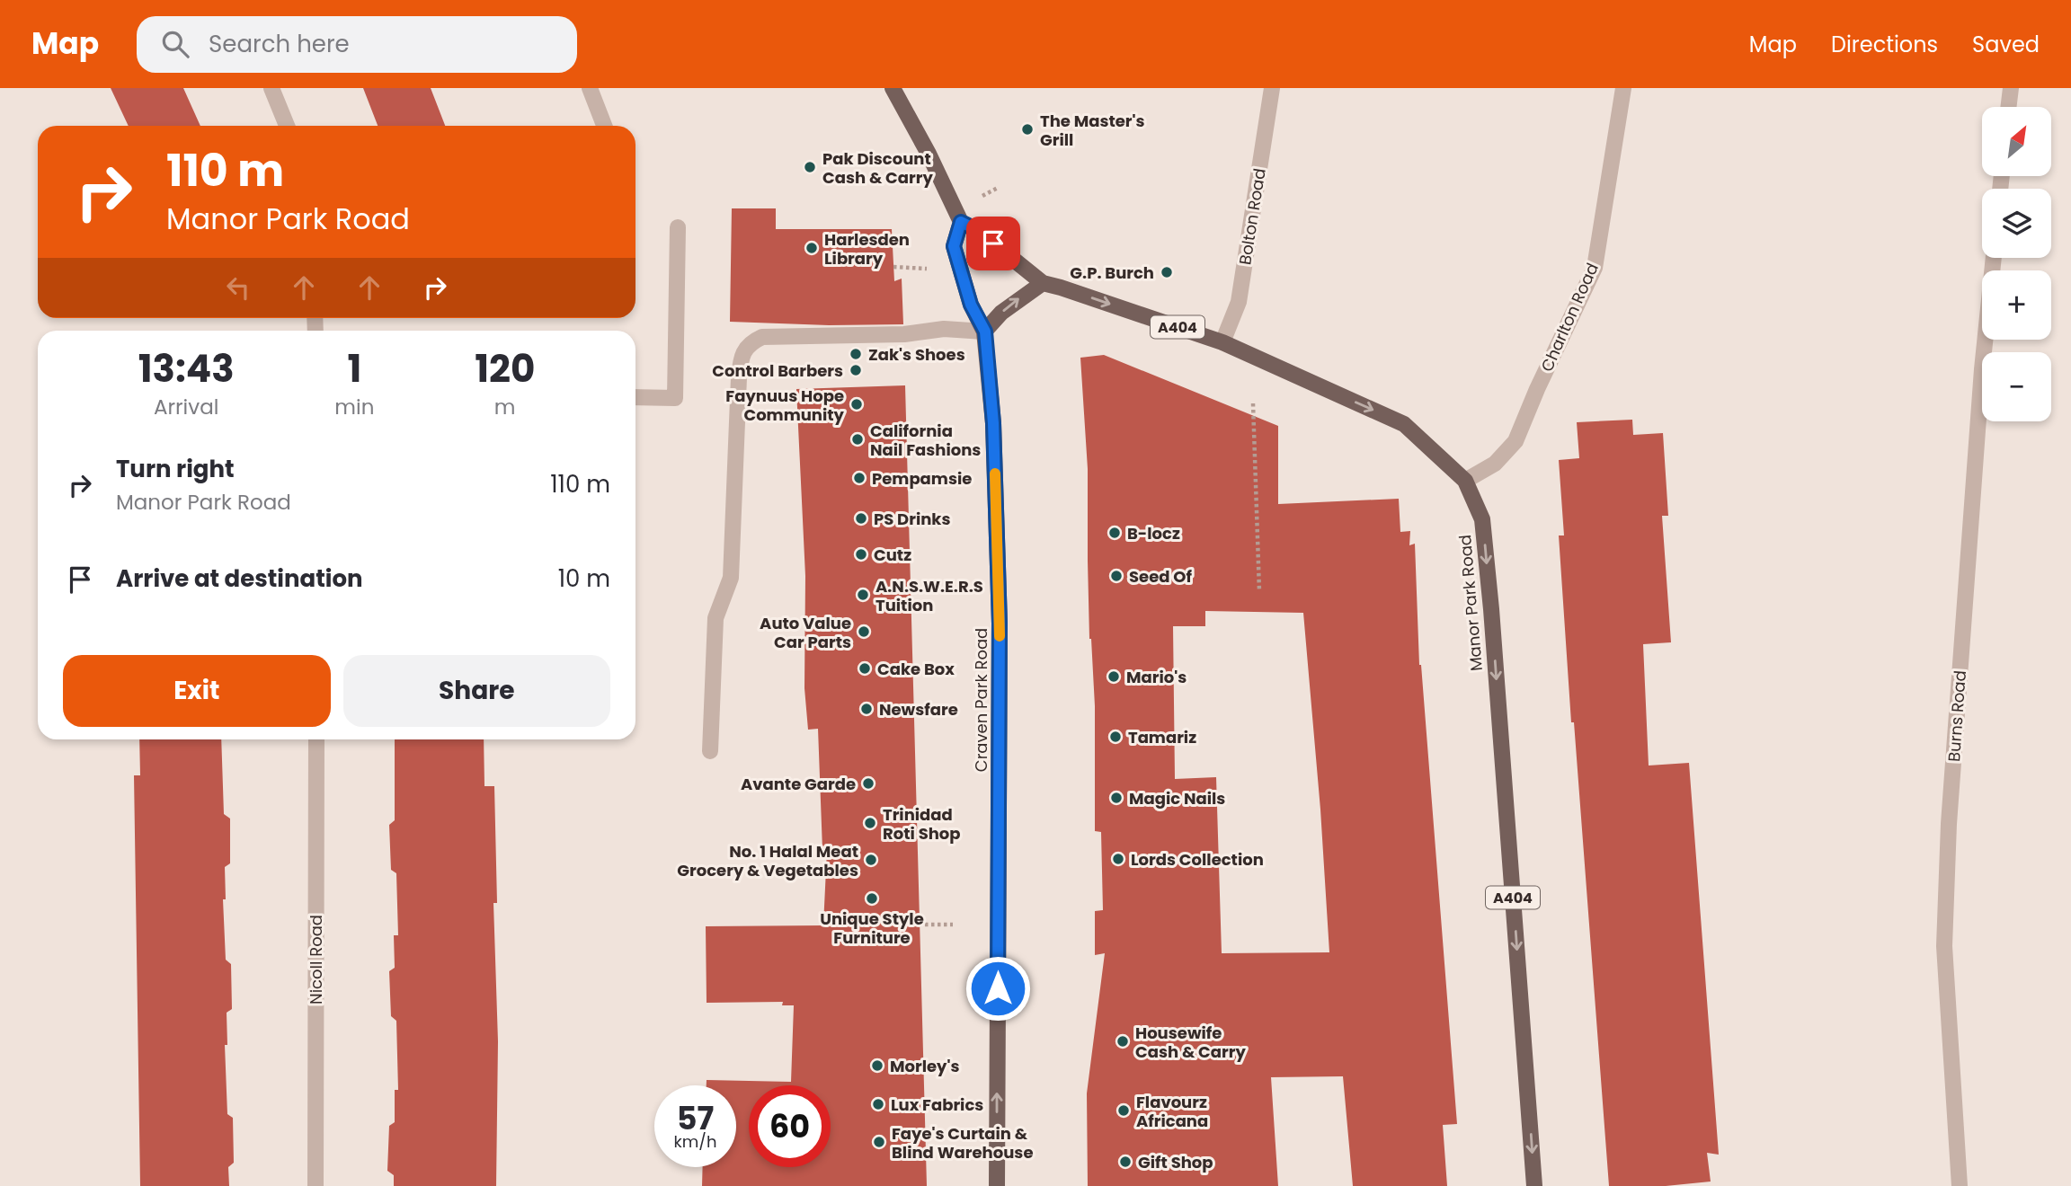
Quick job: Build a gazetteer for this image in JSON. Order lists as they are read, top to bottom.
{
  "streets": {
    "main road": ["A404", "Manor Park Road", "Craven Park Road"],
    "street": [
      "Bolton Road",
      "Charlton Road",
      "Burns Road",
      "Nicoll Road"
    ]
  },
  "crossings": [
    ["Bolton Road", "Manor Park Road"],
    ["Charlton Road", "Manor Park Road"],
    ["Manor Park Road", "Craven Park Road"]
  ],
  "one_way": ["Manor Park Road", "Craven Park Road"],
  "places": [
    "The Master's Grill",
    "Pak Discount Cash & Carry",
    "Harlesden Library",
    "G.P. Burch",
    "Zak's Shoes",
    "Control Barbers",
    "Faynuus Hope Community",
    "California Nail Fashions",
    "Pempamsie",
    "PS Drinks",
    "B-locz",
    "Cutz",
    "Seed Of",
    "A.N.S.W.E.R.S Tuition",
    "Auto Value Car Parts",
    "Cake Box",
    "Mario's",
    "Newsfare",
    "Tamariz",
    "Avante Garde",
    "Magic Nails",
    "Trinidad Roti Shop",
    "Lords Collection",
    "No. 1 Halal Meat Grocery & Vegetables",
    "Unique Style Furniture",
    "Housewife Cash & Carry",
    "Morley's",
    "Lux Fabrics",
    "Flavourz Africana",
    "Faye's Curtain & Blind Warehouse",
    "Gift Shop"
  ],
  "north": "top right",
  "page": {
    "header": "Map",
    "search": "Search here",
    "nav": ["Map", "Directions", "Saved"],
    "map_buttons": ["+", "−"],
    "turn": ["110 m", "Manor Park Road"],
    "eta": [
      "13:43",
      "Arrival",
      "1",
      "min",
      "120",
      "m"
    ],
    "list": [
      {
        "name": "Turn right",
        "note": "Manor Park Road",
        "value": "110 m"
      },
      {
        "name": "Arrive at destination",
        "value": "10 m"
      }
    ],
    "buttons": ["Exit", "Share"],
    "speed": "57 km/h",
    "limit": "60"
  }
}
